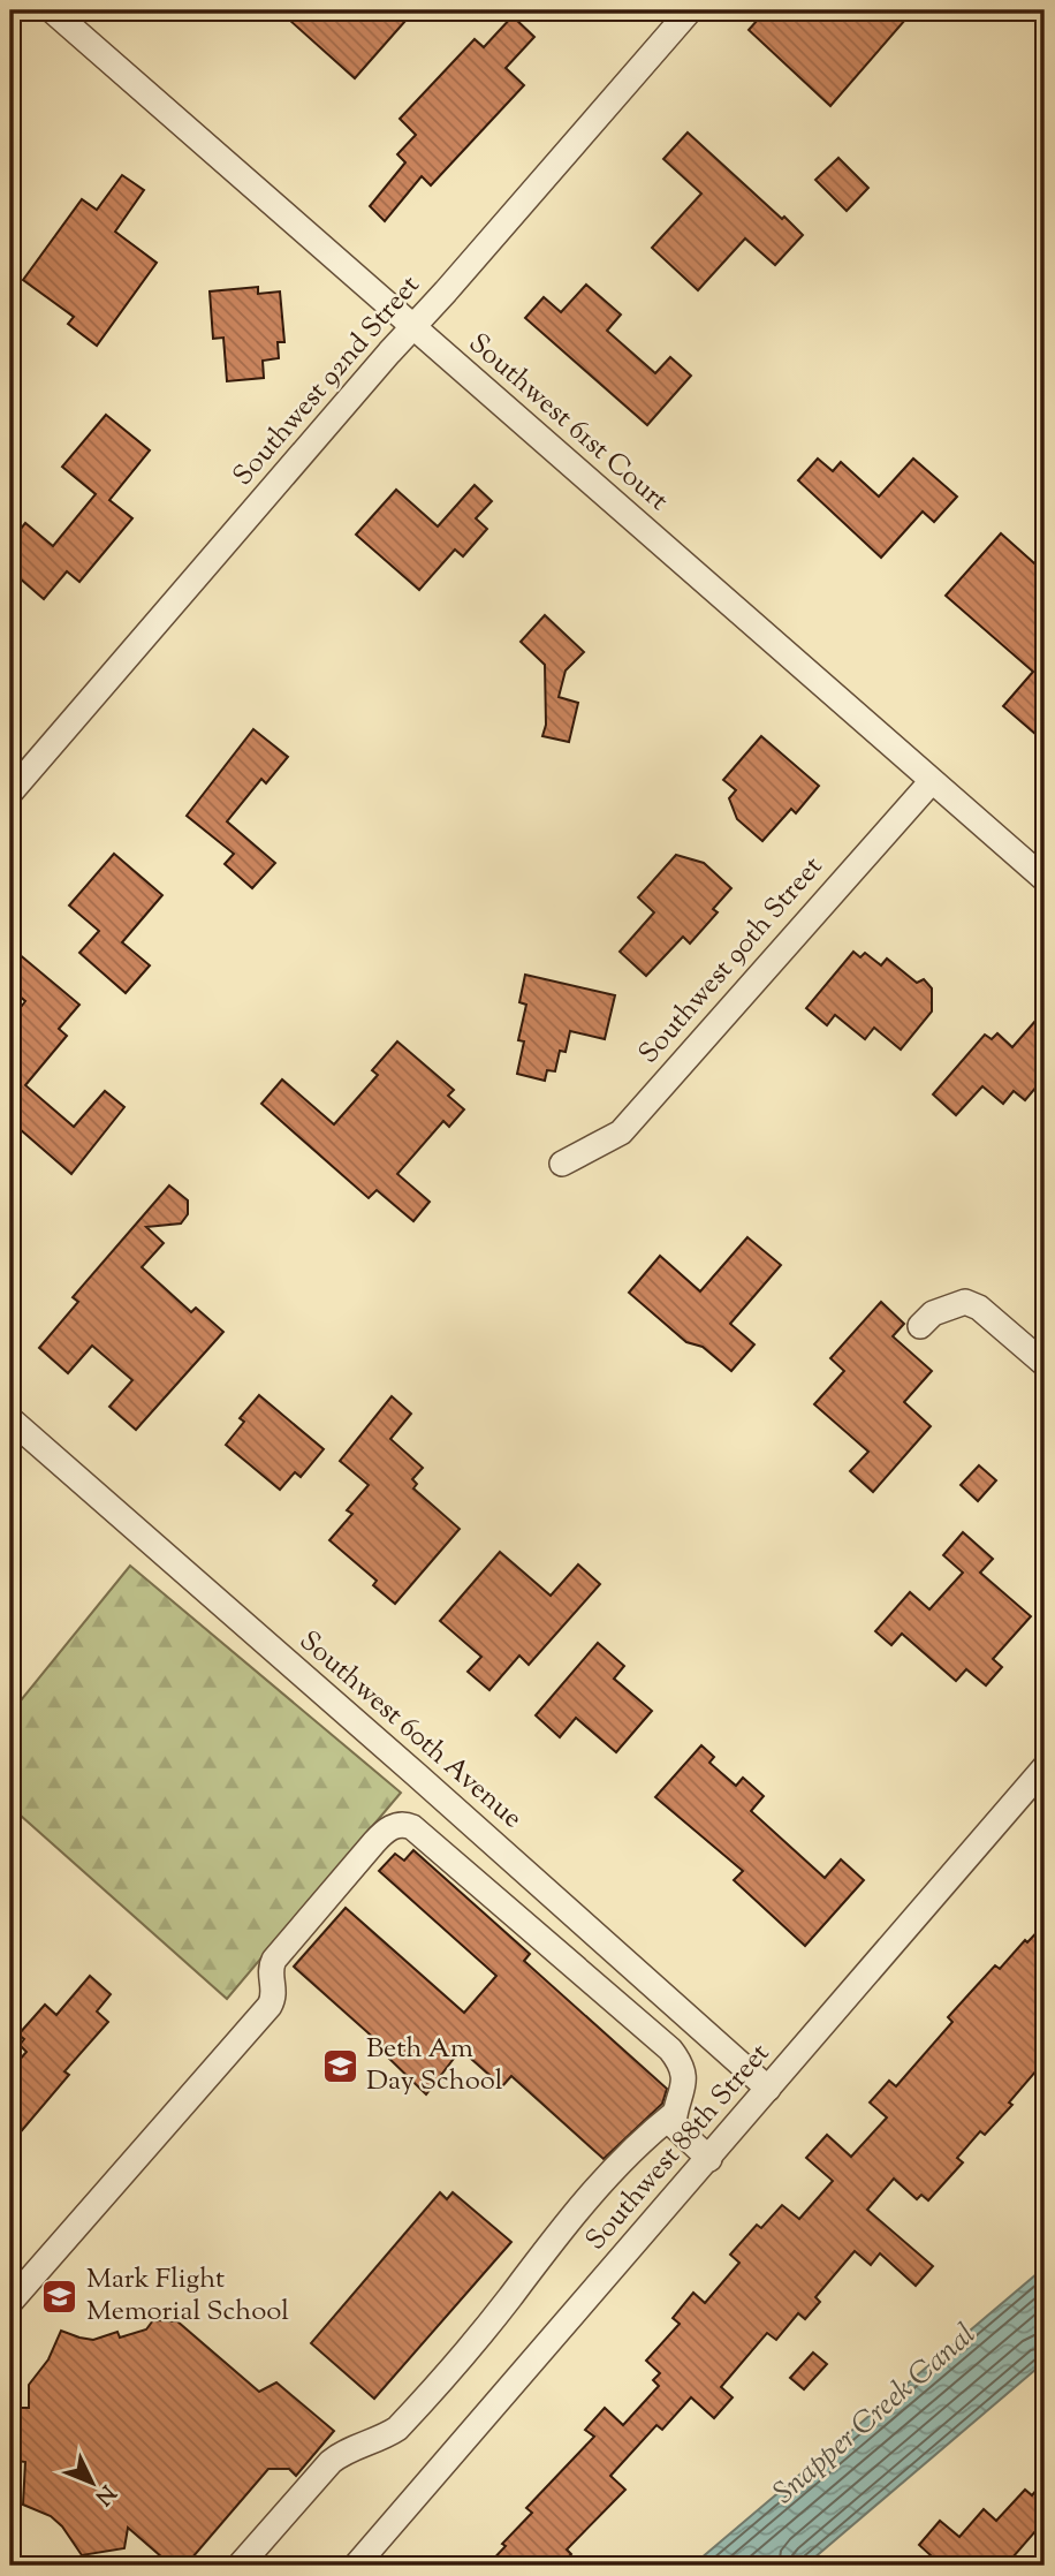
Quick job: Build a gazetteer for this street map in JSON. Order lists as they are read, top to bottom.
{
  "streets": {
    "street": [
      "Southwest 92nd Street",
      "Southwest 61st Court",
      "Southwest 90th Street",
      "Southwest 60th Avenue",
      "Southwest 88th Street"
    ]
  },
  "crossings": [
    ["Southwest 92nd Street", "Southwest 61st Court"],
    ["Southwest 61st Court", "Southwest 90th Street"],
    ["Southwest 60th Avenue", "Southwest 88th Street"]
  ],
  "water": ["Snapper Creek Canal"],
  "places": {
    "school or university": ["Beth Am Day School", "Mark Flight Memorial School"]
  },
  "north": "bottom right"
}
